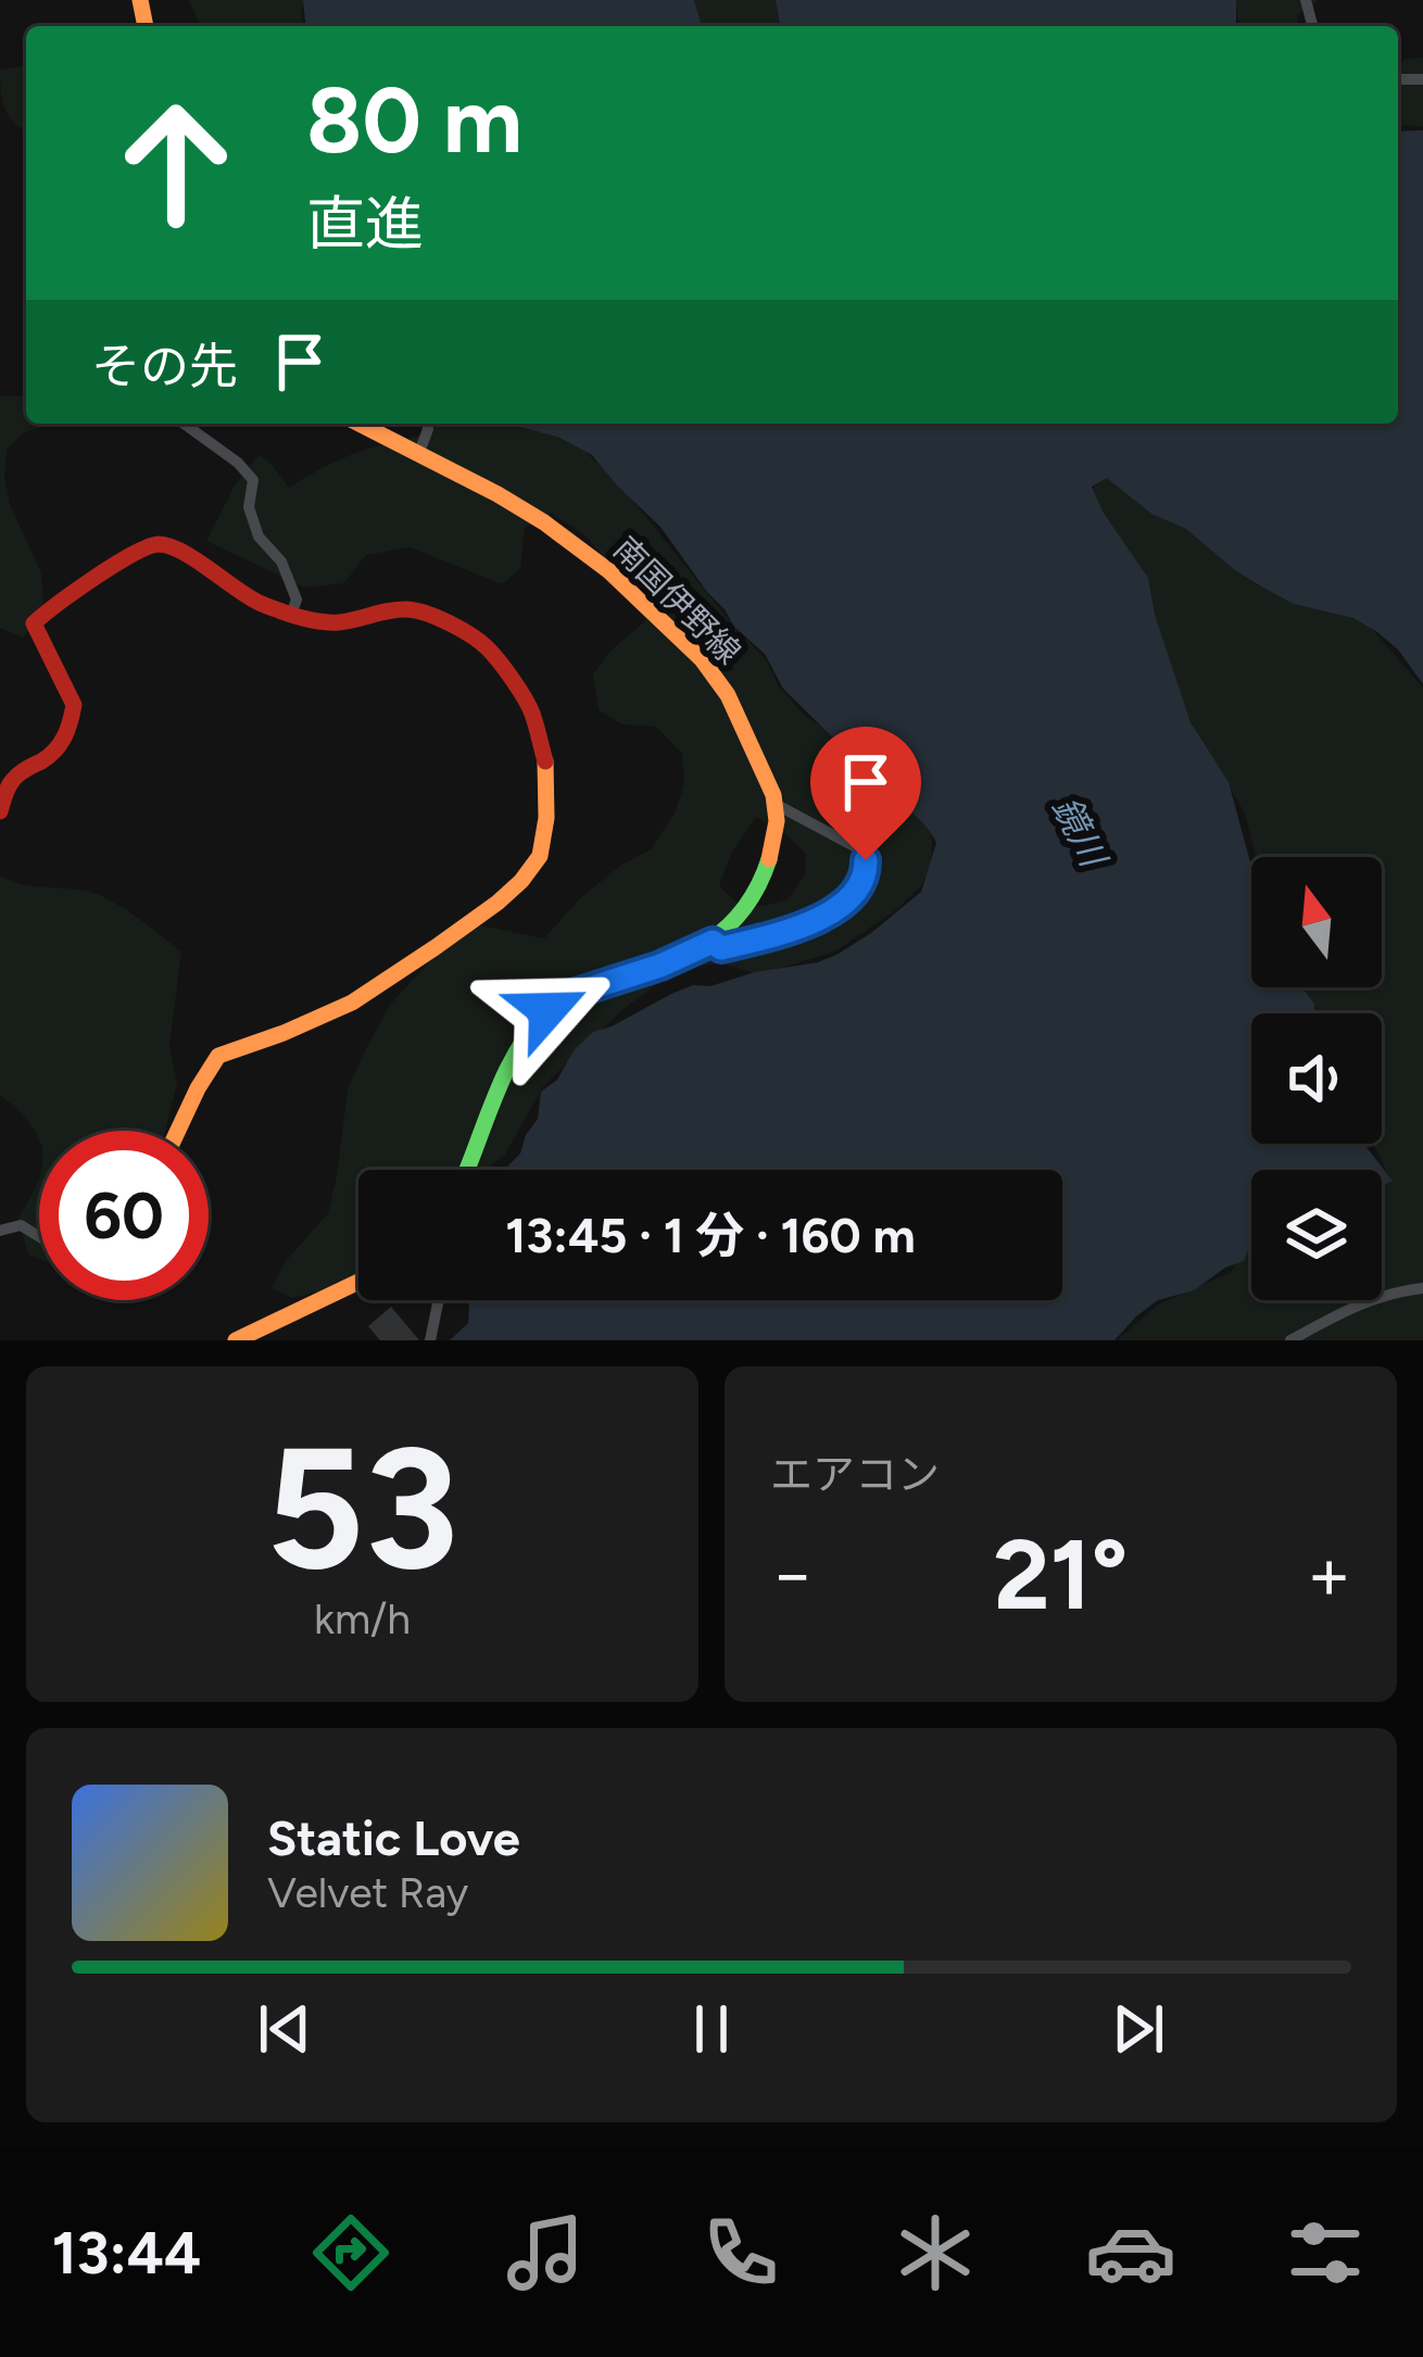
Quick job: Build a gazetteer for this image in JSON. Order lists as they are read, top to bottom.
{
  "streets": {
    "street": ["南国伊野線"]
  },
  "water": ["鏡川"],
  "north": "top",
  "page": {
    "turn": ["80 m", "直進"],
    "then": "その先",
    "limit": "60",
    "trip": "13:45 · 1 分 · 160 m",
    "tile": [
      ["53", "km/h"],
      "エアコン"
    ],
    "heat": ["−", "21°", "+"],
    "song": ["Static Love", "Velvet Ray"],
    "tabs": "13:44"
  }
}
